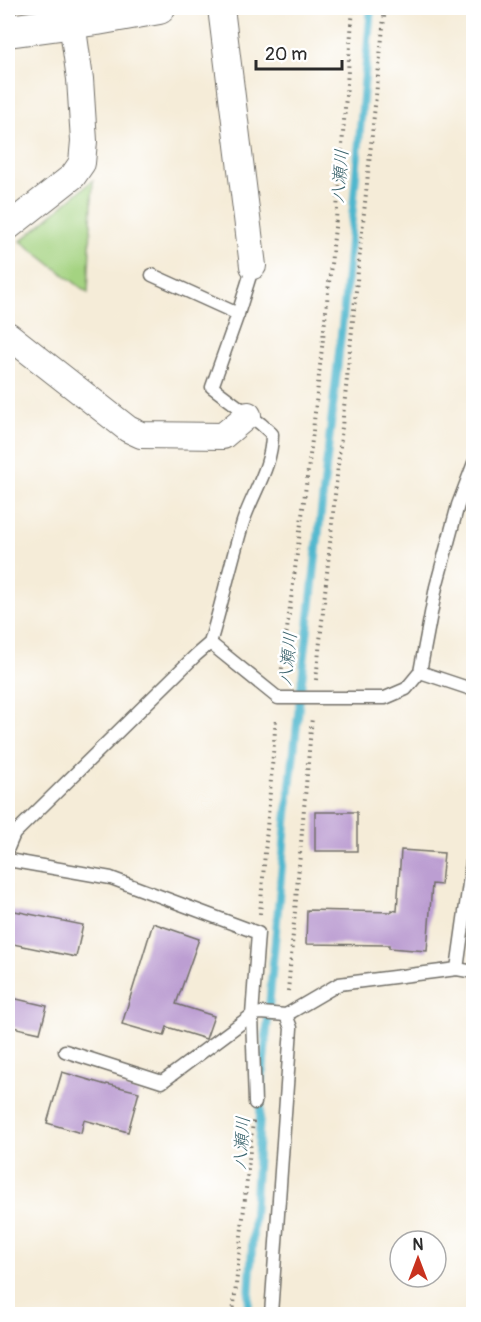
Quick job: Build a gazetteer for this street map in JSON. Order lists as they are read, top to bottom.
{
  "water": ["八瀬川"],
  "scale_bar": "20 m",
  "north": "top"
}
